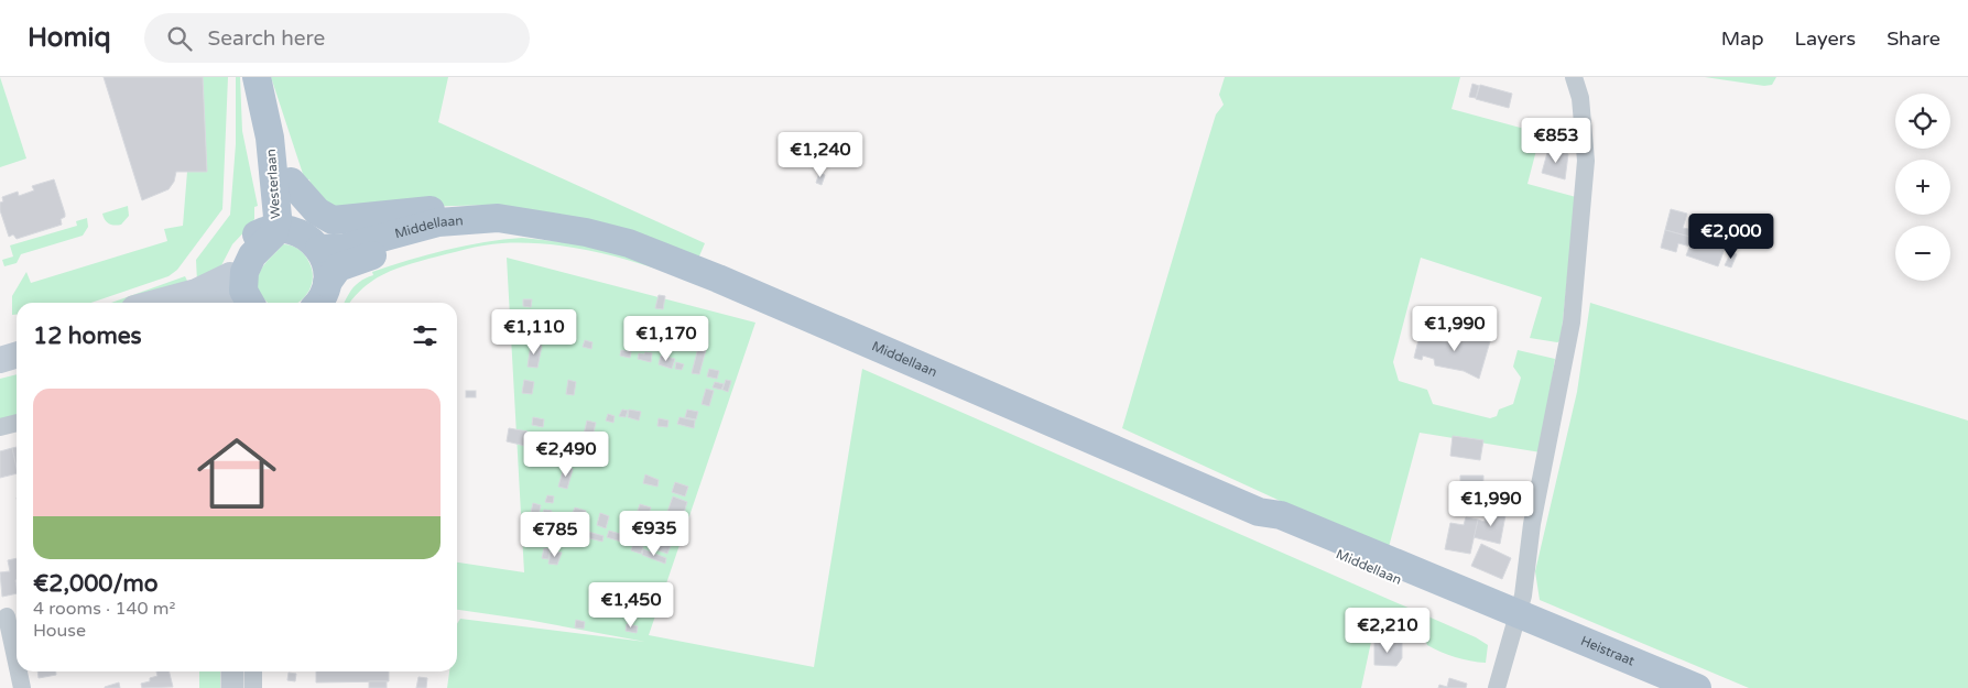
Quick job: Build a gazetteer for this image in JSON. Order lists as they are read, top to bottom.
{
  "streets": {
    "main road": ["Westerlaan", "Middellaan", "Heistraat"]
  },
  "crossings": [
    ["Westerlaan", "Middellaan"],
    ["Middellaan", "Heistraat"]
  ],
  "page": {
    "header": "Homiq",
    "search": "Search here",
    "nav": ["Map", "Layers", "Share"],
    "map_buttons": ["+", "−"],
    "price": [
      "€853",
      "€1,240",
      "€2,000",
      "€1,990",
      "€1,110",
      "€1,170",
      "€2,490",
      "€1,990",
      "€935",
      "€785",
      "€1,450",
      "€2,210"
    ],
    "heading": "12 homes",
    "list": [
      {
        "name": "€2,000/mo",
        "note": "4 rooms · 140 m² · House"
      }
    ]
  }
}
